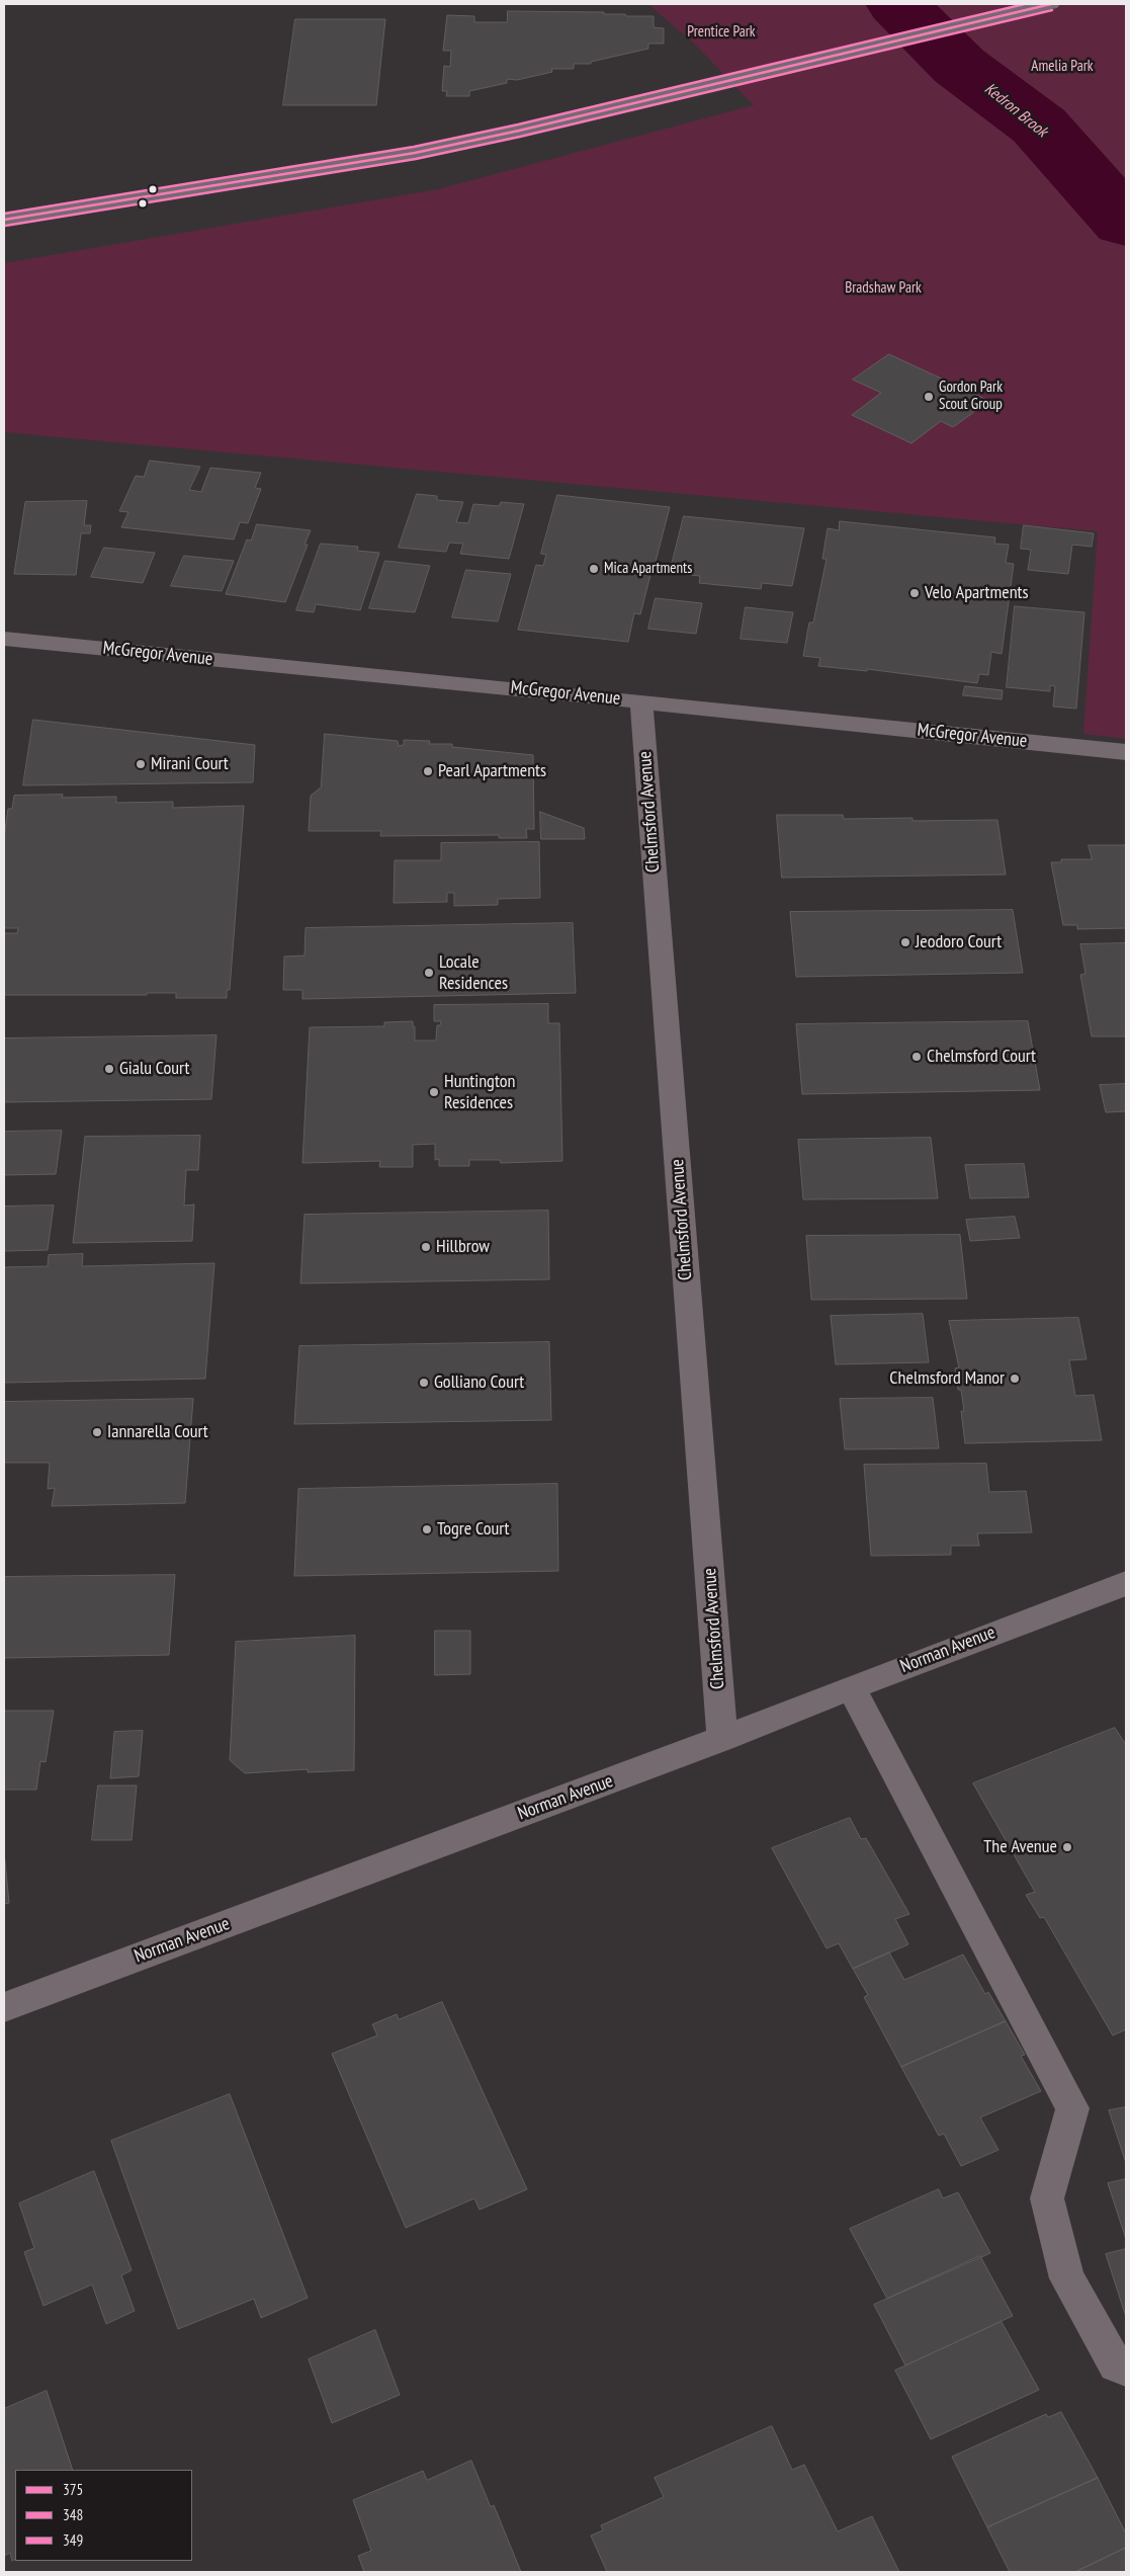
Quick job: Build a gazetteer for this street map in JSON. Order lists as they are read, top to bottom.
{
  "streets": {
    "street": ["McGregor Avenue", "Chelmsford Avenue", "Norman Avenue"]
  },
  "crossings": [
    ["McGregor Avenue", "Chelmsford Avenue"],
    ["Chelmsford Avenue", "Norman Avenue"]
  ],
  "water": ["Kedron Brook"],
  "parks": ["Prentice Park", "Amelia Park", "Bradshaw Park"],
  "places": [
    "Gordon Park Scout Group",
    "Mica Apartments",
    "Velo Apartments",
    "Mirani Court",
    "Pearl Apartments",
    "Jeodoro Court",
    "Locale Residences",
    "Chelmsford Court",
    "Gialu Court",
    "Huntington Residences",
    "Hillbrow",
    "Chelmsford Manor",
    "Golliano Court",
    "Iannarella Court",
    "Togre Court",
    "The Avenue"
  ],
  "lines": ["transit line 375", "transit line 349", "transit line 348"],
  "legend": ["375", "348", "349"]
}
